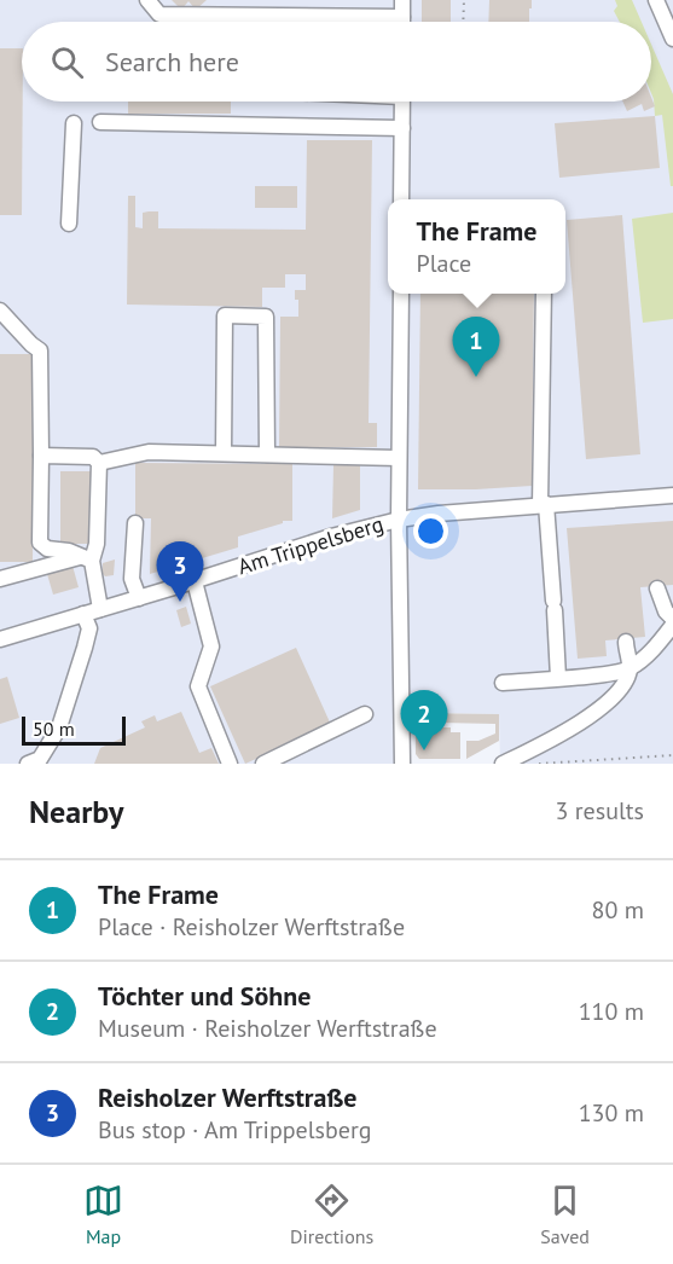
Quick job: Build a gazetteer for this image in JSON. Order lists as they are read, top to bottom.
{
  "streets": {
    "street": ["Am Trippelsberg"]
  },
  "scale_bar": "50 m",
  "page": {
    "search": "Search here",
    "popup": ["The Frame", "Place"],
    "pins": ["1", "3", "2"],
    "scale": "50 m",
    "heading": ["Nearby", "3 results"],
    "list": [
      {
        "mark": "1",
        "name": "The Frame",
        "note": "Place · Reisholzer Werftstraße",
        "value": "80 m"
      },
      {
        "mark": "2",
        "name": "Töchter und Söhne",
        "note": "Museum · Reisholzer Werftstraße",
        "value": "110 m"
      },
      {
        "mark": "3",
        "name": "Reisholzer Werftstraße",
        "note": "Bus stop · Am Trippelsberg",
        "value": "130 m"
      }
    ],
    "nav": ["Map", "Directions", "Saved"]
  }
}
